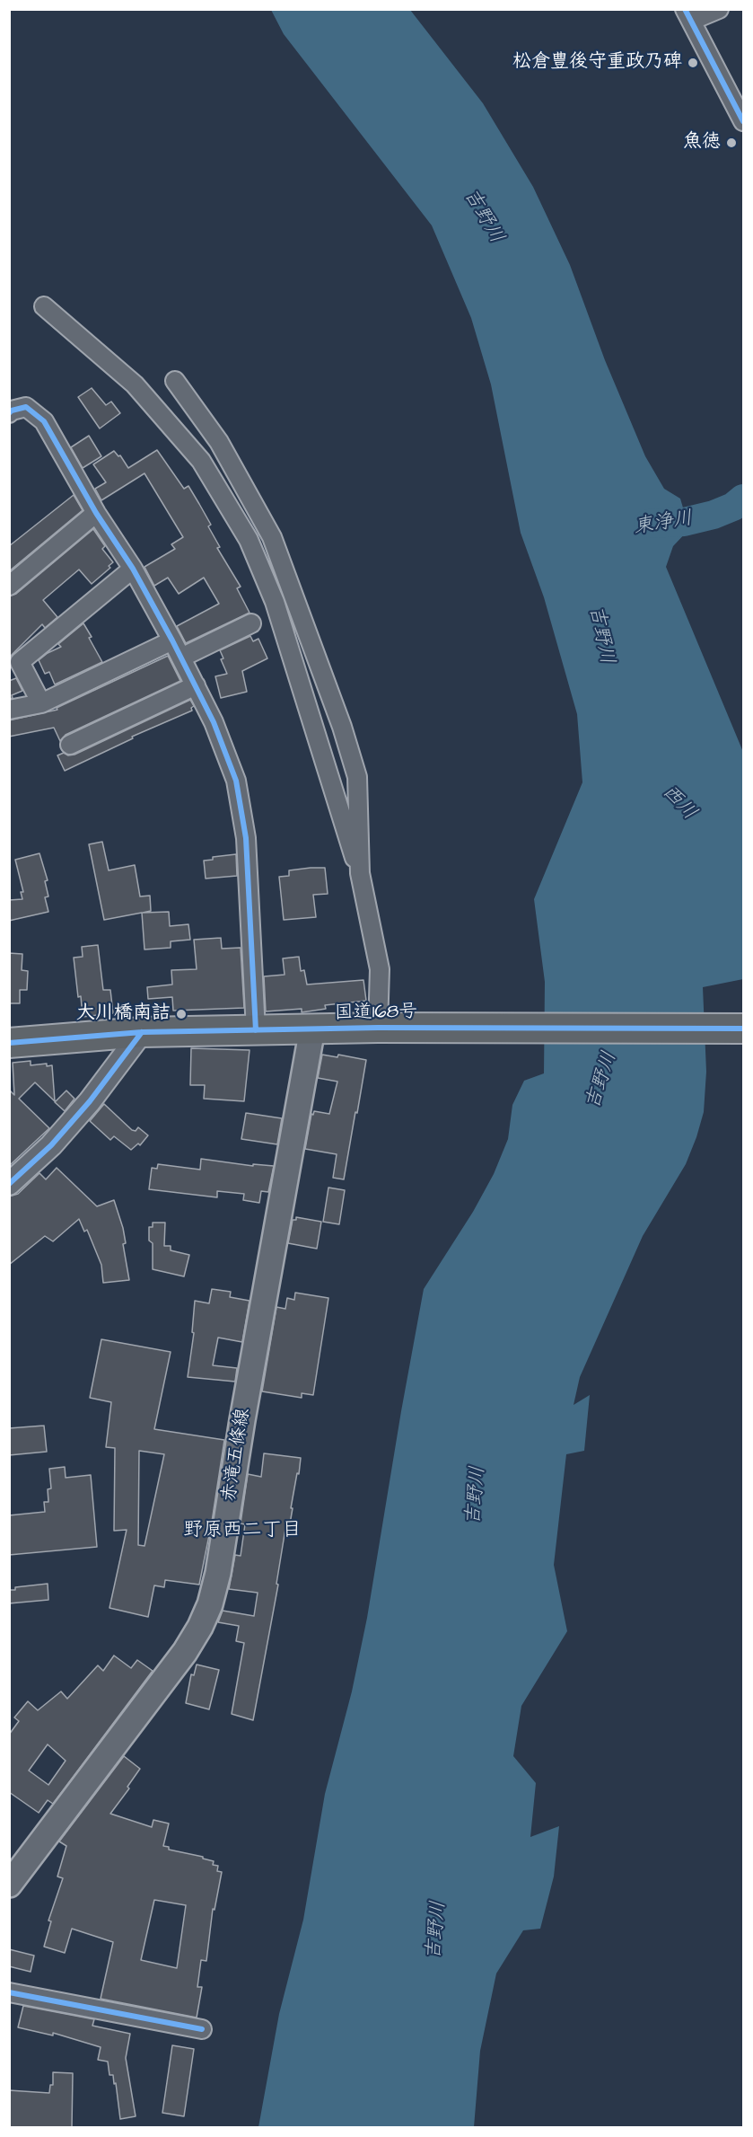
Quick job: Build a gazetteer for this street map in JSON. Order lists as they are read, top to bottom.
{
  "streets": {
    "highway": ["国道168号"],
    "main road": ["赤滝五條線"]
  },
  "crossings": [
    ["国道168号", "赤滝五條線"]
  ],
  "districts": ["野原西二丁目"],
  "water": ["吉野川", "東浄川", "西川"],
  "places": ["松倉豊後守重政乃碑", "魚徳", "大川橋南詰"]
}
